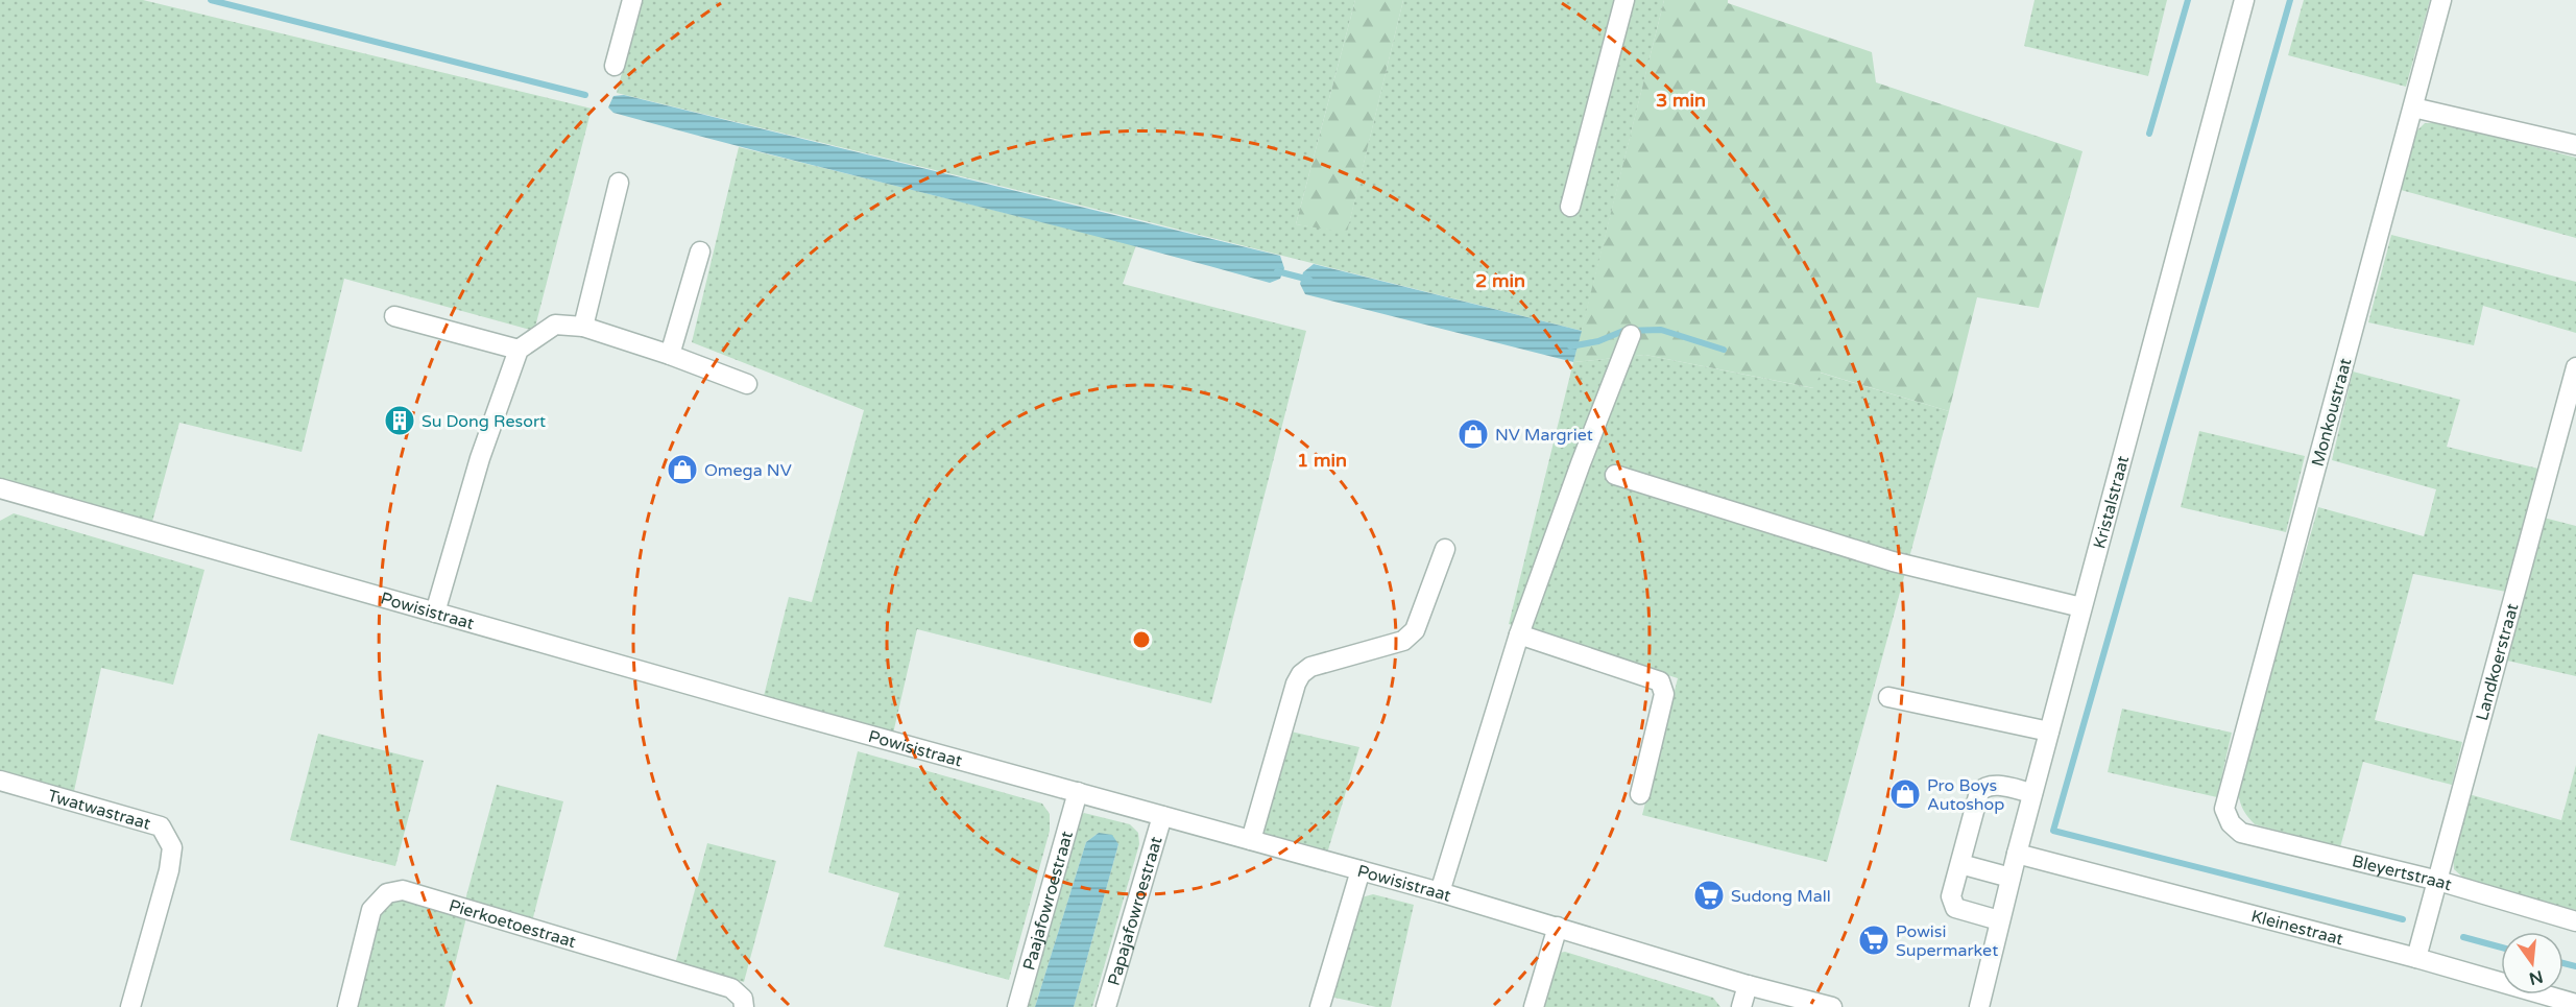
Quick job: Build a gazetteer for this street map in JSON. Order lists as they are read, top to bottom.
{
  "streets": {
    "street": [
      "Monkoustraat",
      "Kristalstraat",
      "Powisistraat",
      "Landkoerstraat",
      "Twatwastraat",
      "Bleyertstraat",
      "Paajafowroestraat",
      "Papajafowroestraat",
      "Pierkoetoestraat",
      "Kleinestraat"
    ]
  },
  "crossings": [
    ["Monkoustraat", "Bleyertstraat"],
    ["Kristalstraat", "Kleinestraat"],
    ["Powisistraat", "Paajafowroestraat"],
    ["Powisistraat", "Papajafowroestraat"],
    ["Landkoerstraat", "Bleyertstraat"],
    ["Landkoerstraat", "Kleinestraat"]
  ],
  "places": {
    "building": ["Su Dong Resort"],
    "shop": ["NV Margriet", "Omega NV", "Pro Boys Autoshop"],
    "supermarket": ["Sudong Mall", "Powisi Supermarket"]
  },
  "north": "bottom",
  "rings": ["3 min", "2 min", "1 min"]
}
